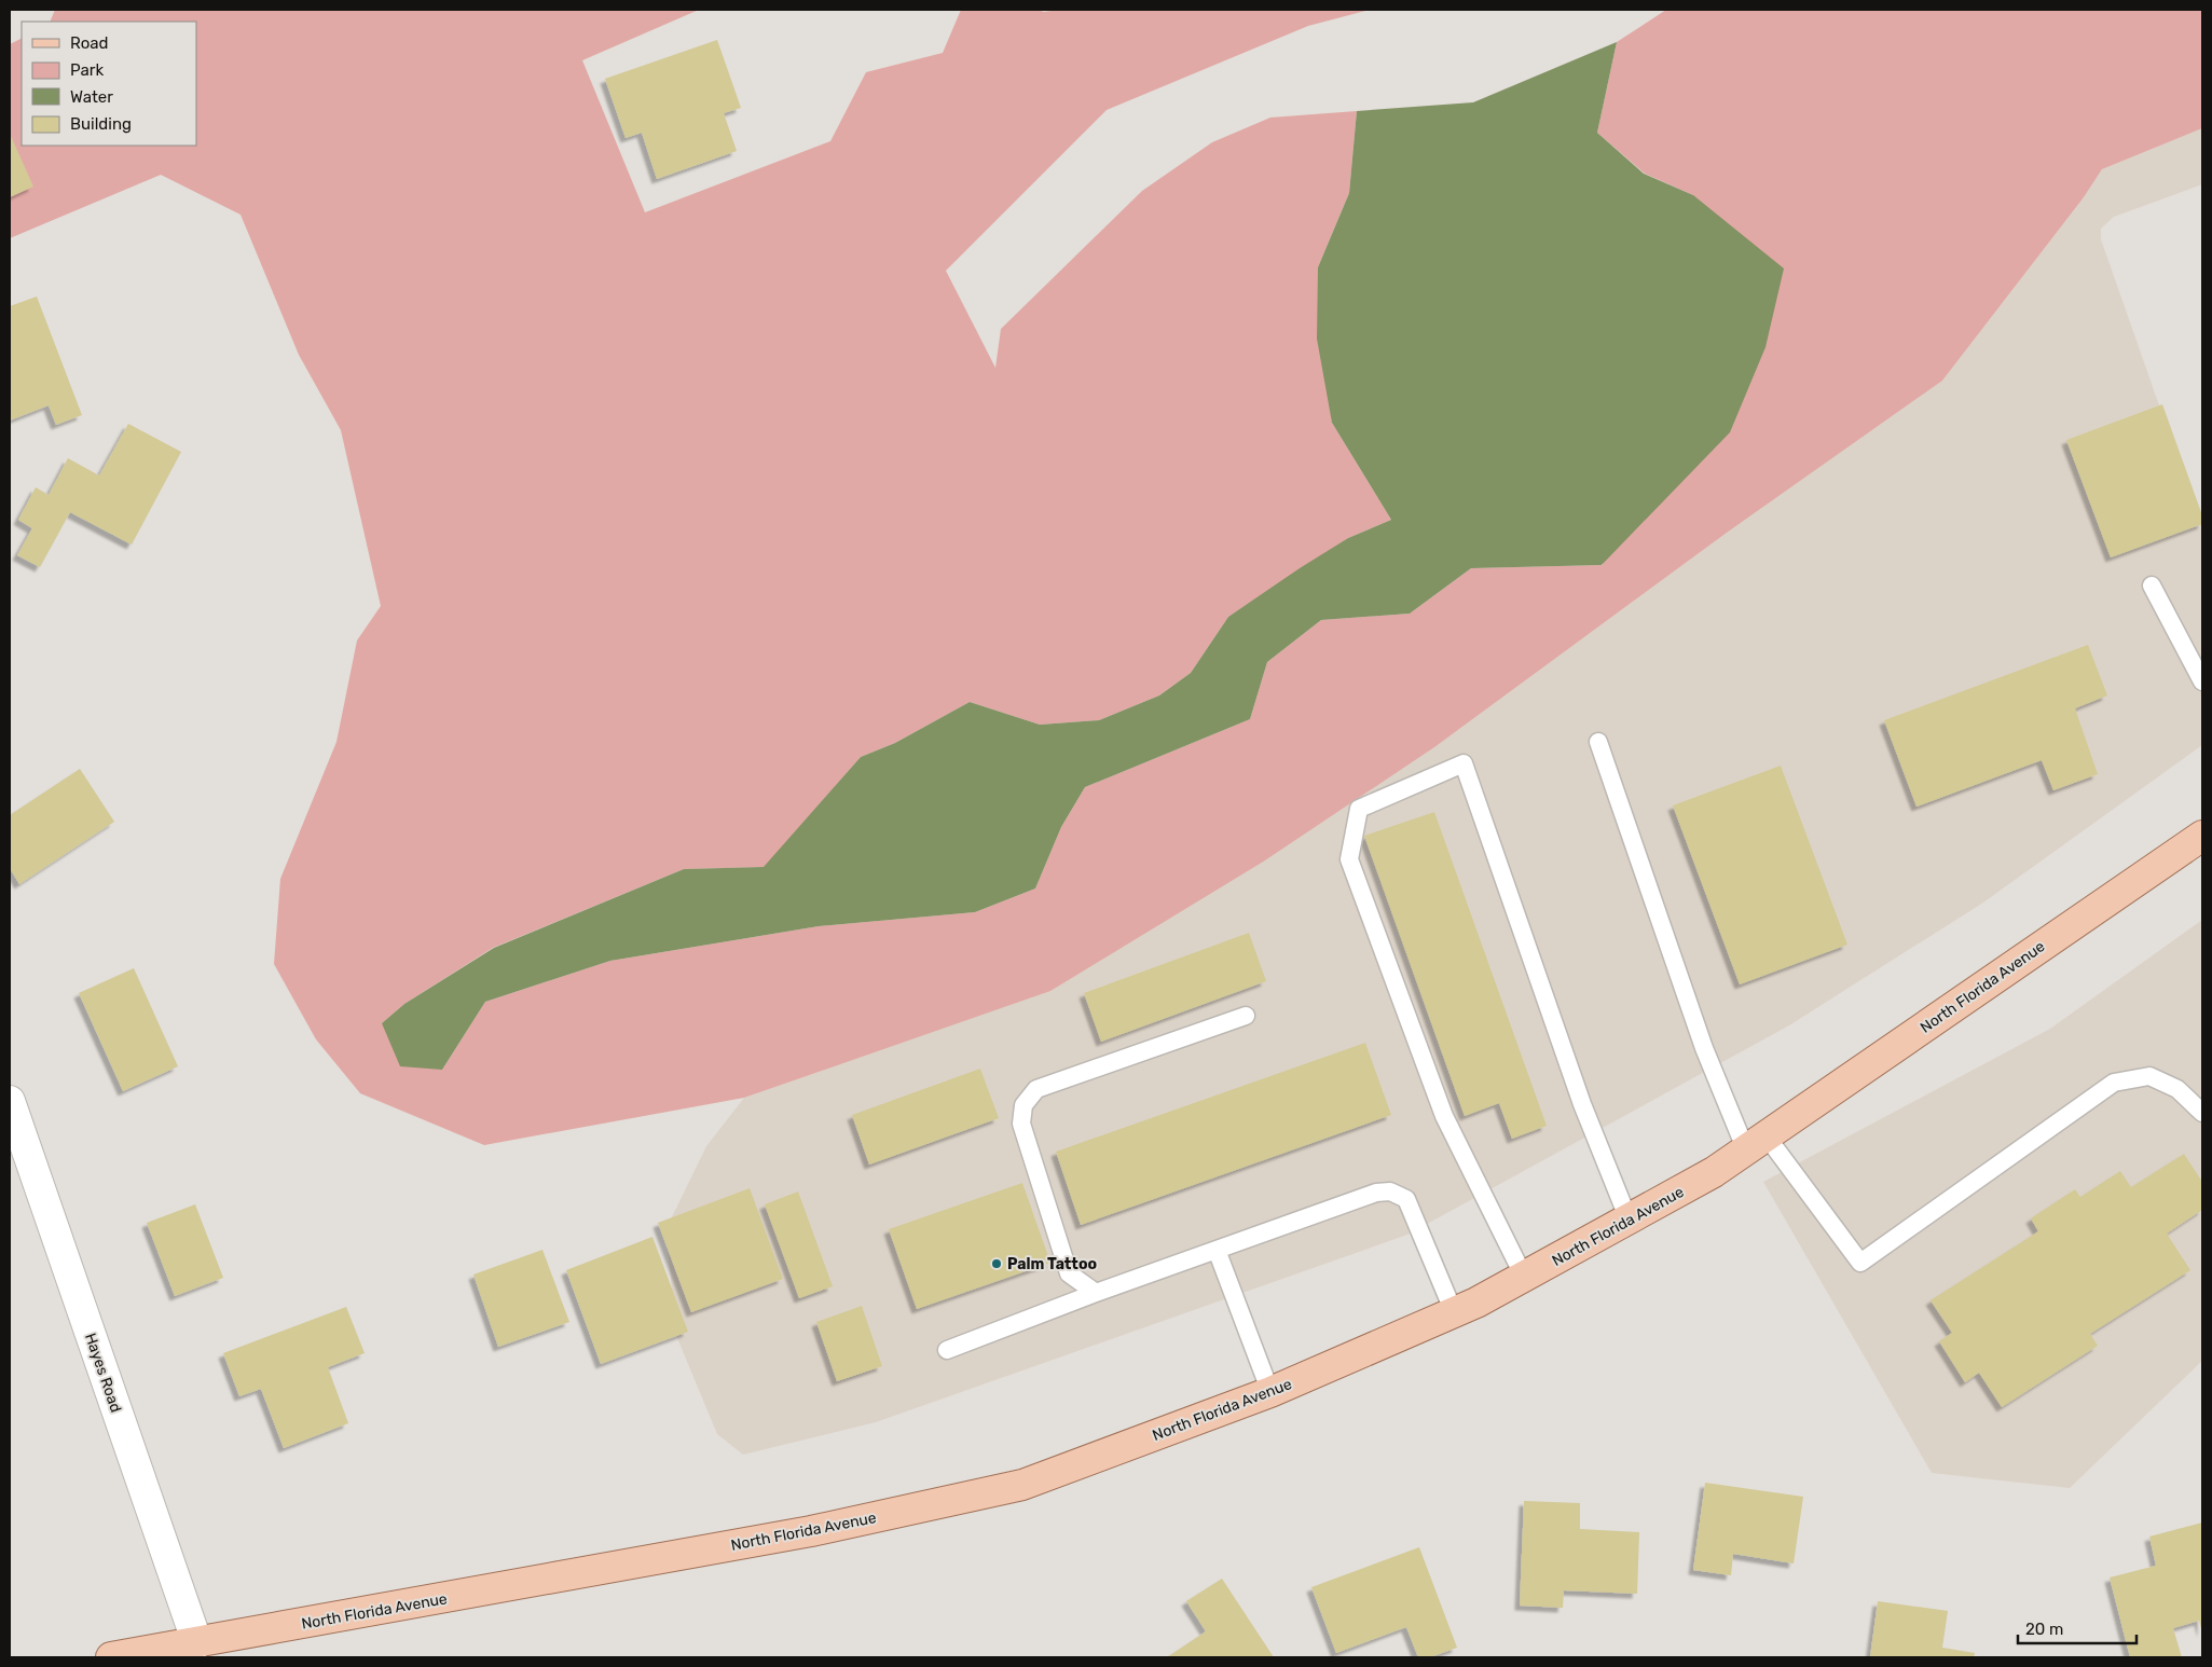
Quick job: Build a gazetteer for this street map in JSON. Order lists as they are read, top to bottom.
{
  "streets": {
    "main road": ["North Florida Avenue"],
    "street": ["Hayes Road"]
  },
  "crossings": [
    ["North Florida Avenue", "Hayes Road"]
  ],
  "places": ["Palm Tattoo"],
  "legend": [
    "Road",
    "Park",
    "Water",
    "Building"
  ],
  "scale_bar": "20 m"
}
